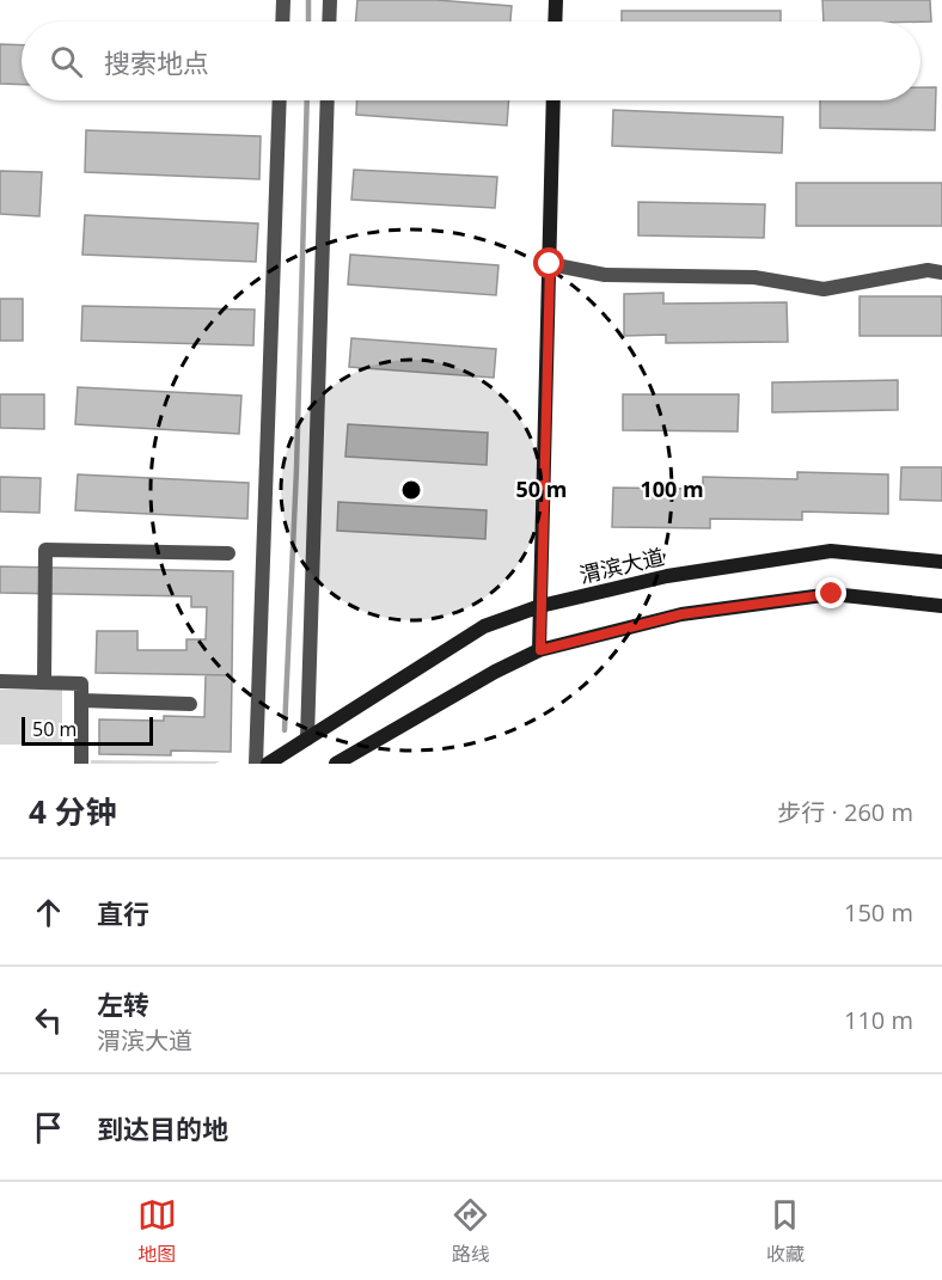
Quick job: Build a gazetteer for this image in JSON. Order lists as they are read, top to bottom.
{
  "streets": {
    "main road": ["渭滨大道"]
  },
  "scale_bar": "50 m",
  "page": {
    "search": "搜索地点",
    "scale": "50 m",
    "heading": ["4 分钟", "步行 · 260 m"],
    "list": [
      ["直行", "150 m"],
      ["左转", "渭滨大道", "110 m"],
      "到达目的地"
    ],
    "nav": ["地图", "路线", "收藏"]
  },
  "rings": ["50 m", "100 m"]
}
